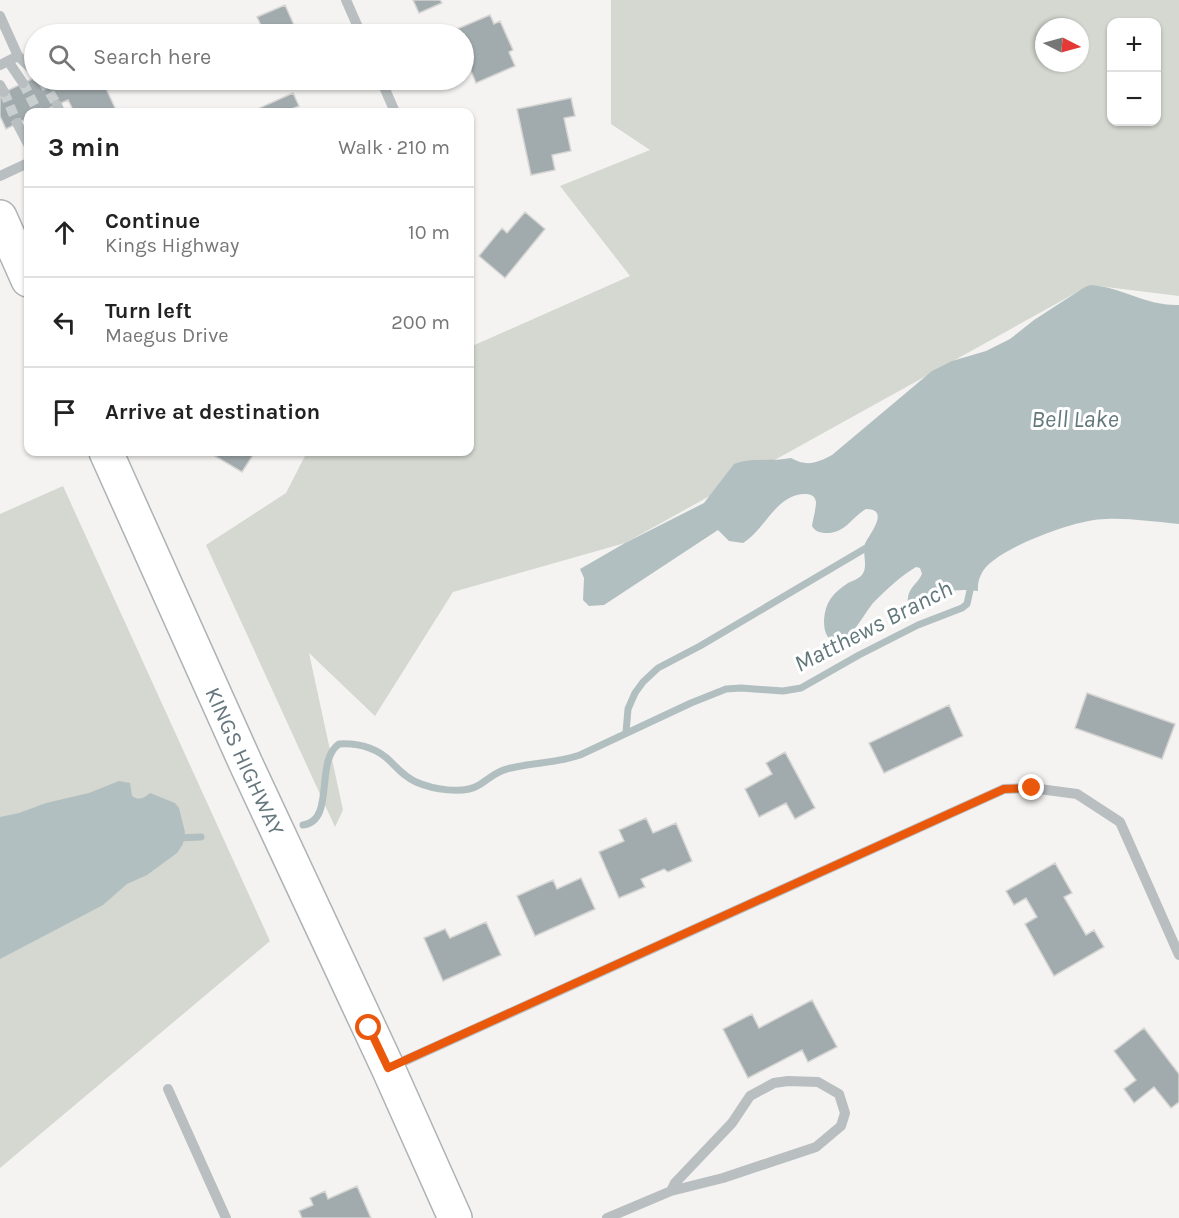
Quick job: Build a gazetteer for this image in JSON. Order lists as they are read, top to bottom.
{
  "streets": {
    "main road": ["KINGS HIGHWAY"]
  },
  "water": ["Bell Lake", "Matthews Branch"],
  "north": "right",
  "page": {
    "map_buttons": ["+", "−"],
    "search": "Search here",
    "heading": ["3 min", "Walk · 210 m"],
    "list": [
      ["Continue", "Kings Highway", "10 m"],
      ["Turn left", "Maegus Drive", "200 m"],
      "Arrive at destination"
    ]
  }
}
